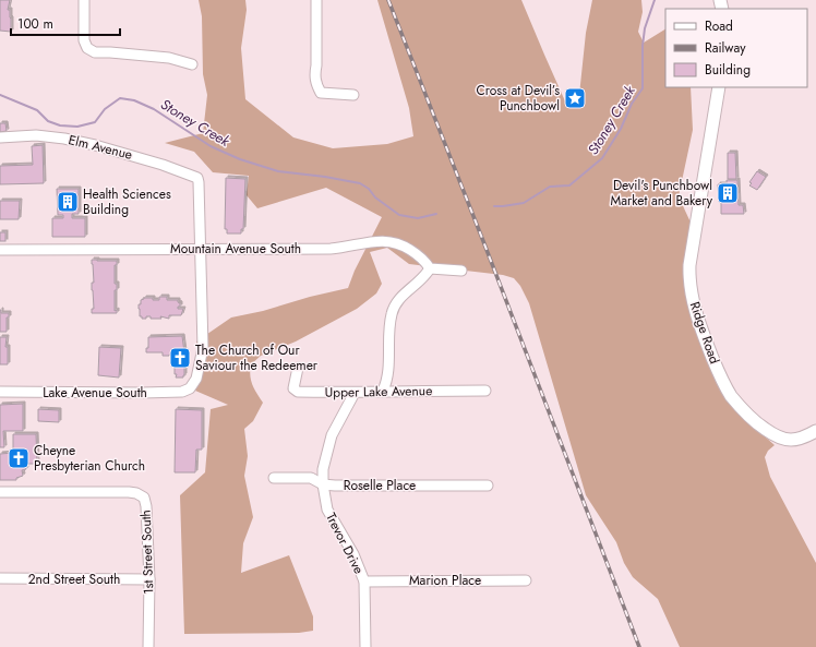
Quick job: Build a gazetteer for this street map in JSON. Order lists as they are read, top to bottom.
{
  "streets": {
    "main road": ["Ridge Road"],
    "street": [
      "Elm Avenue",
      "Mountain Avenue South",
      "Upper Lake Avenue",
      "Lake Avenue South",
      "Roselle Place",
      "Trevor Drive",
      "1st Street South",
      "2nd Street South",
      "Marion Place"
    ]
  },
  "crossings": [
    ["Elm Avenue", "Mountain Avenue South"],
    ["Elm Avenue", "Lake Avenue South"],
    ["Mountain Avenue South", "Lake Avenue South"],
    ["Upper Lake Avenue", "Trevor Drive"],
    ["Roselle Place", "Trevor Drive"],
    ["Trevor Drive", "Marion Place"],
    ["1st Street South", "2nd Street South"]
  ],
  "water": ["Stoney Creek"],
  "places": {
    "place": ["Cross at Devil’s Punchbowl"],
    "building": ["Devil's Punchbowl Market and Bakery", "Health Sciences Building"],
    "church": ["The Church of Our Saviour the Redeemer", "Cheyne Presbyterian Church"]
  },
  "legend": ["Road", "Railway", "Building"],
  "scale_bar": "100 m"
}
